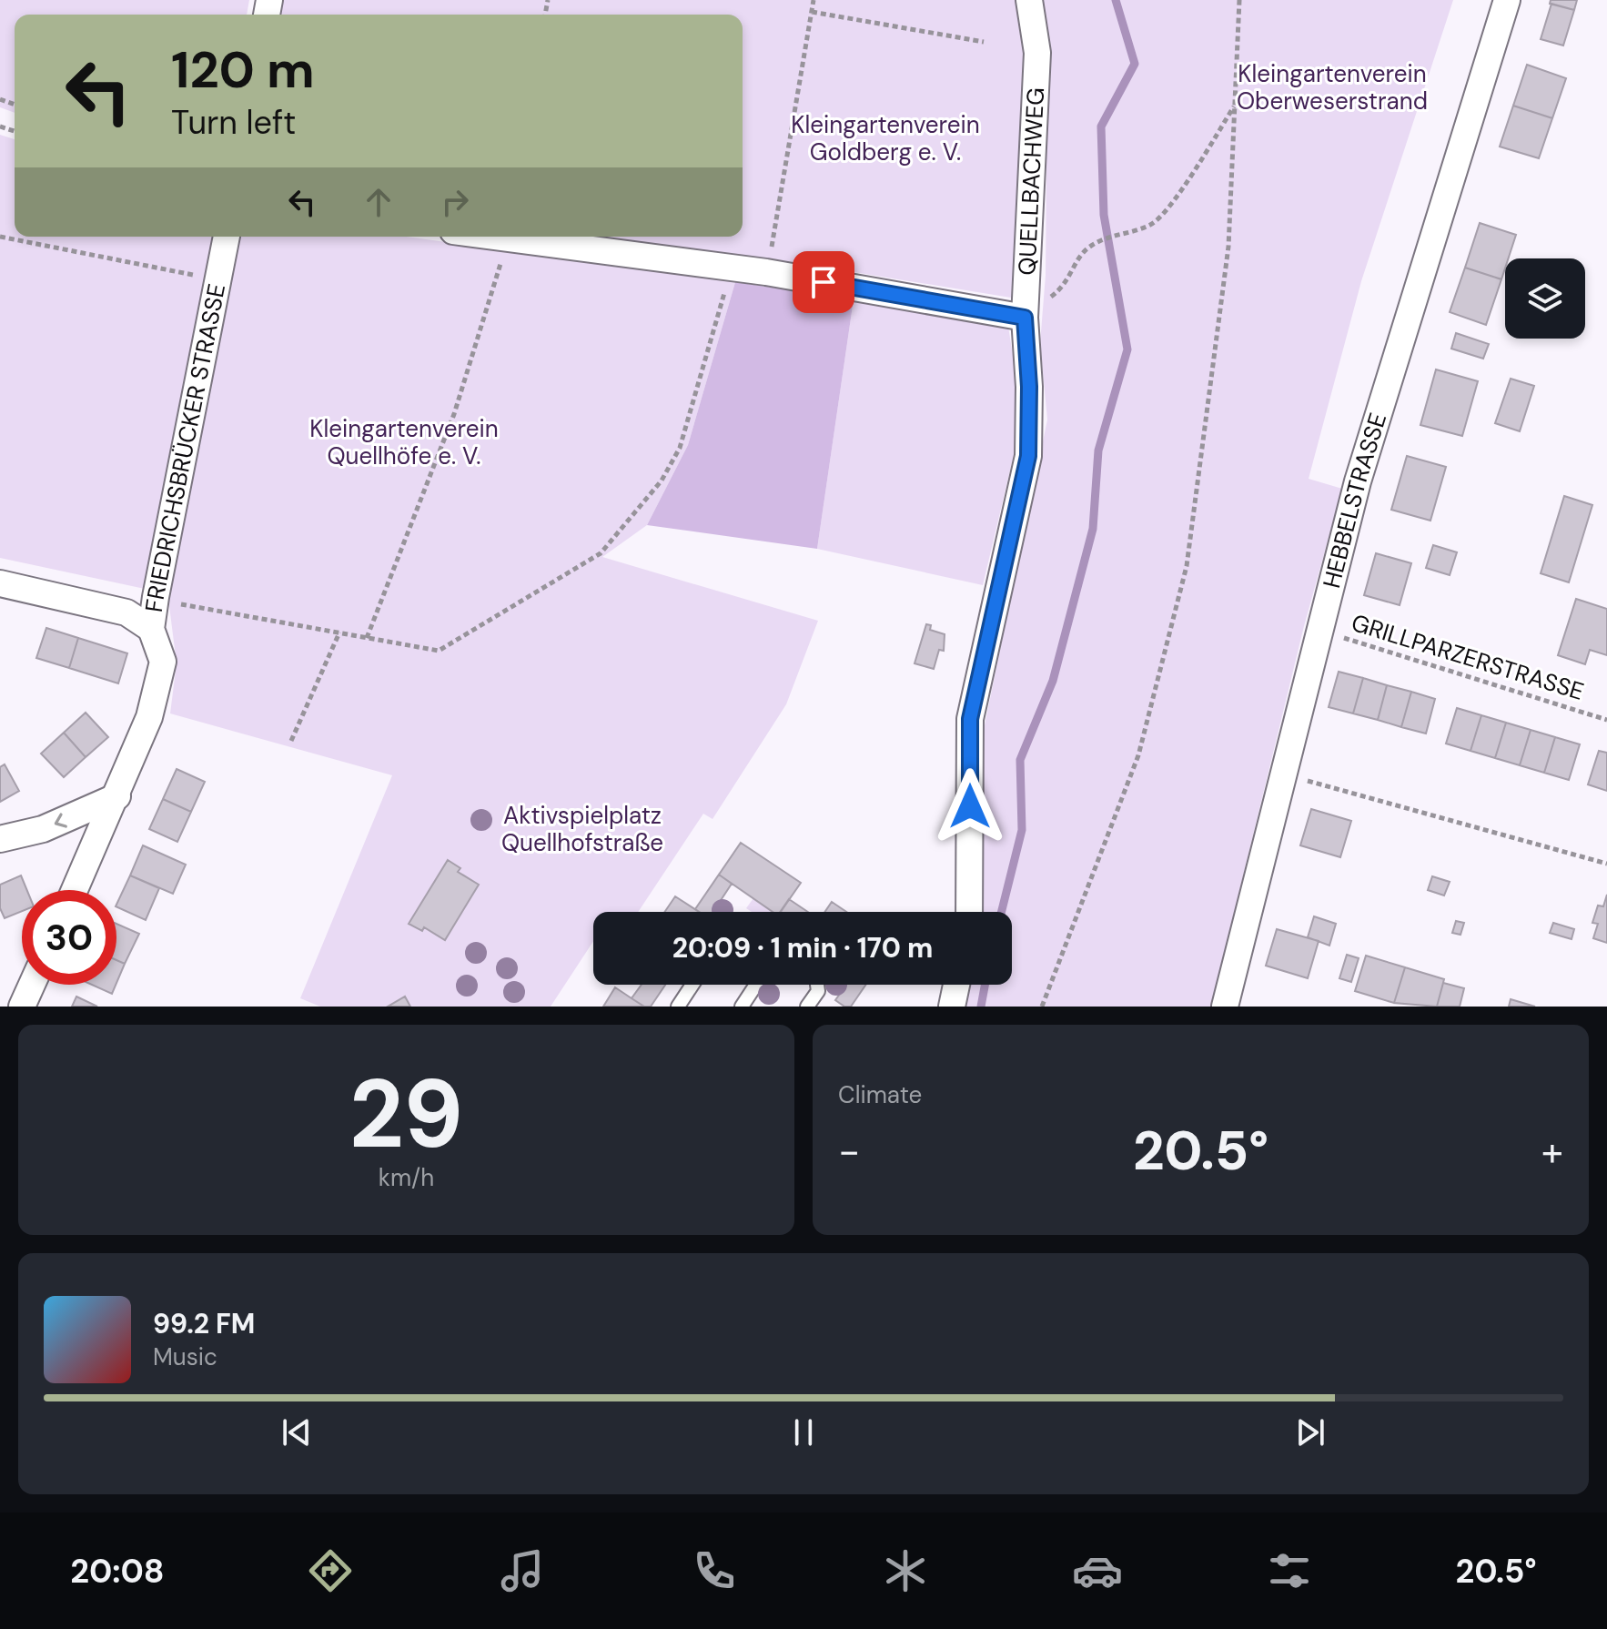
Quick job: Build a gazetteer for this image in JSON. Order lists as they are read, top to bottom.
{
  "streets": {
    "street": ["QUELLBACHWEG", "FRIEDRICHSBRÜCKER STRASSE", "HEBBELSTRASSE"],
    "path": ["GRILLPARZERSTRASSE"]
  },
  "crossings": [
    ["HEBBELSTRASSE", "GRILLPARZERSTRASSE"]
  ],
  "parks": [
    "Kleingartenverein Oberweserstrand",
    "Kleingartenverein Goldberg e. V.",
    "Kleingartenverein Quellhöfe e. V.",
    "Aktivspielplatz Quellhofstraße"
  ],
  "page": {
    "turn": ["120 m", "Turn left"],
    "limit": "30",
    "trip": "20:09 · 1 min · 170 m",
    "tile": [
      ["29", "km/h"],
      "Climate"
    ],
    "heat": ["−", "20.5°", "+"],
    "song": ["99.2 FM", "Music"],
    "tabs": ["20:08", "20.5°"]
  }
}
